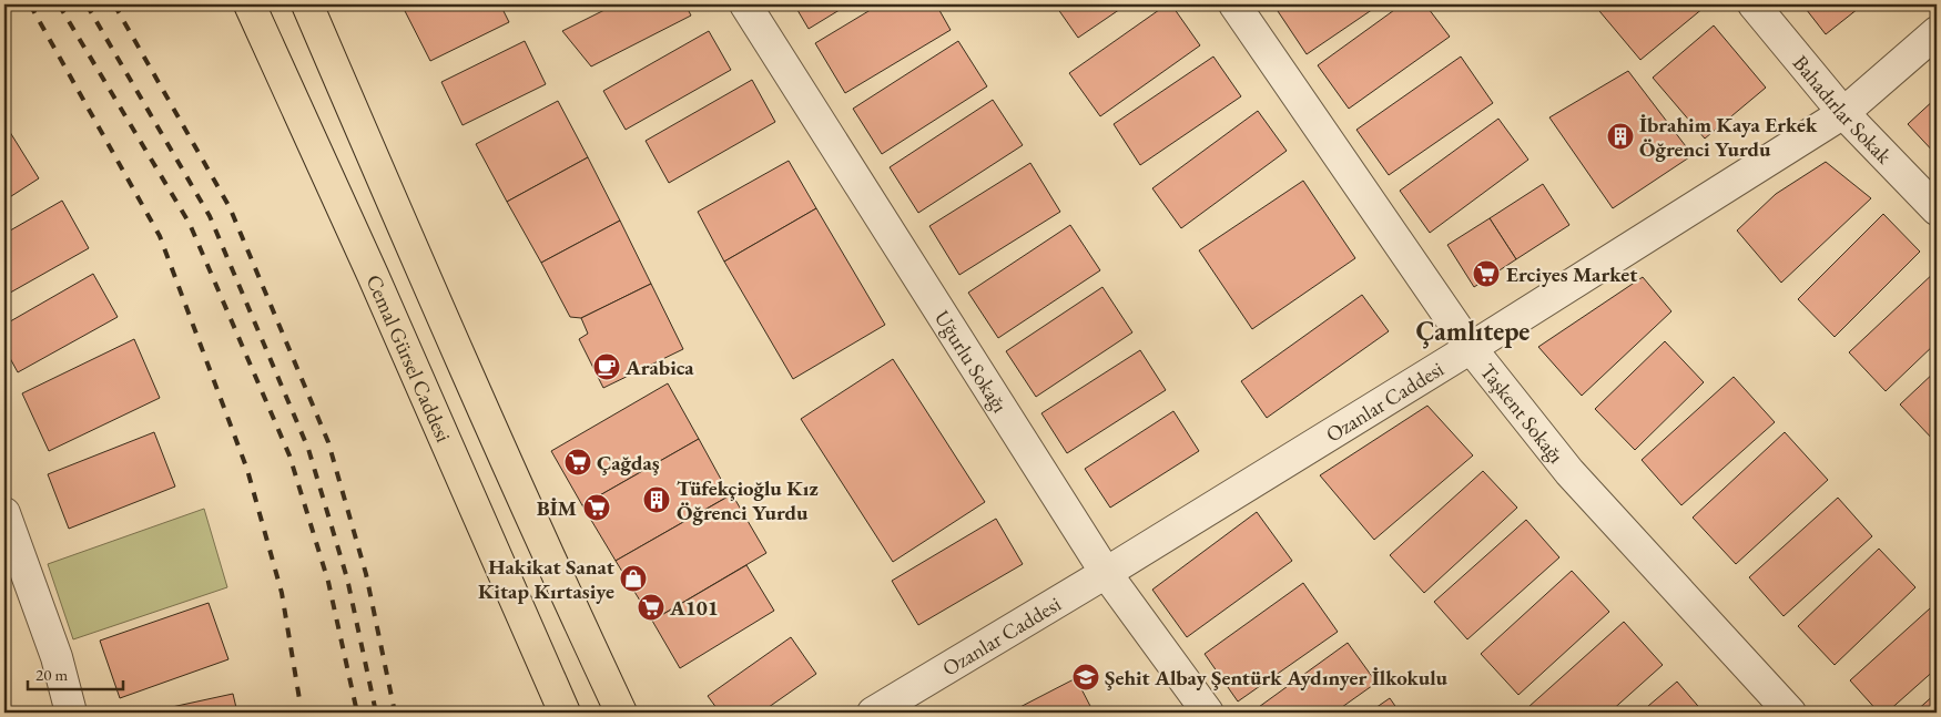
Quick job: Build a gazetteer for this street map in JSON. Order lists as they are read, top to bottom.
{
  "streets": {
    "main road": ["Cemal Gürsel Caddesi"],
    "street": [
      "Bahadırlar Sokak",
      "Uğurlu Sokağı",
      "Ozanlar Caddesi",
      "Taşkent Sokağı"
    ]
  },
  "crossings": [
    ["Bahadırlar Sokak", "Ozanlar Caddesi"],
    ["Uğurlu Sokağı", "Ozanlar Caddesi"],
    ["Ozanlar Caddesi", "Taşkent Sokağı"]
  ],
  "districts": ["Çamlıtepe"],
  "places": {
    "building": ["İbrahim Kaya Erkek Öğrenci Yurdu", "Tüfekçioğlu Kız Öğrenci Yurdu"],
    "supermarket": [
      "Erciyes Market",
      "Çağdaş",
      "BİM",
      "A101"
    ],
    "cafe": ["Arabica"],
    "shop": ["Hakikat Sanat Kitap Kırtasiye"],
    "school or university": ["Şehit Albay Şentürk Aydınyer İlkokulu"]
  },
  "scale_bar": "20 m"
}
